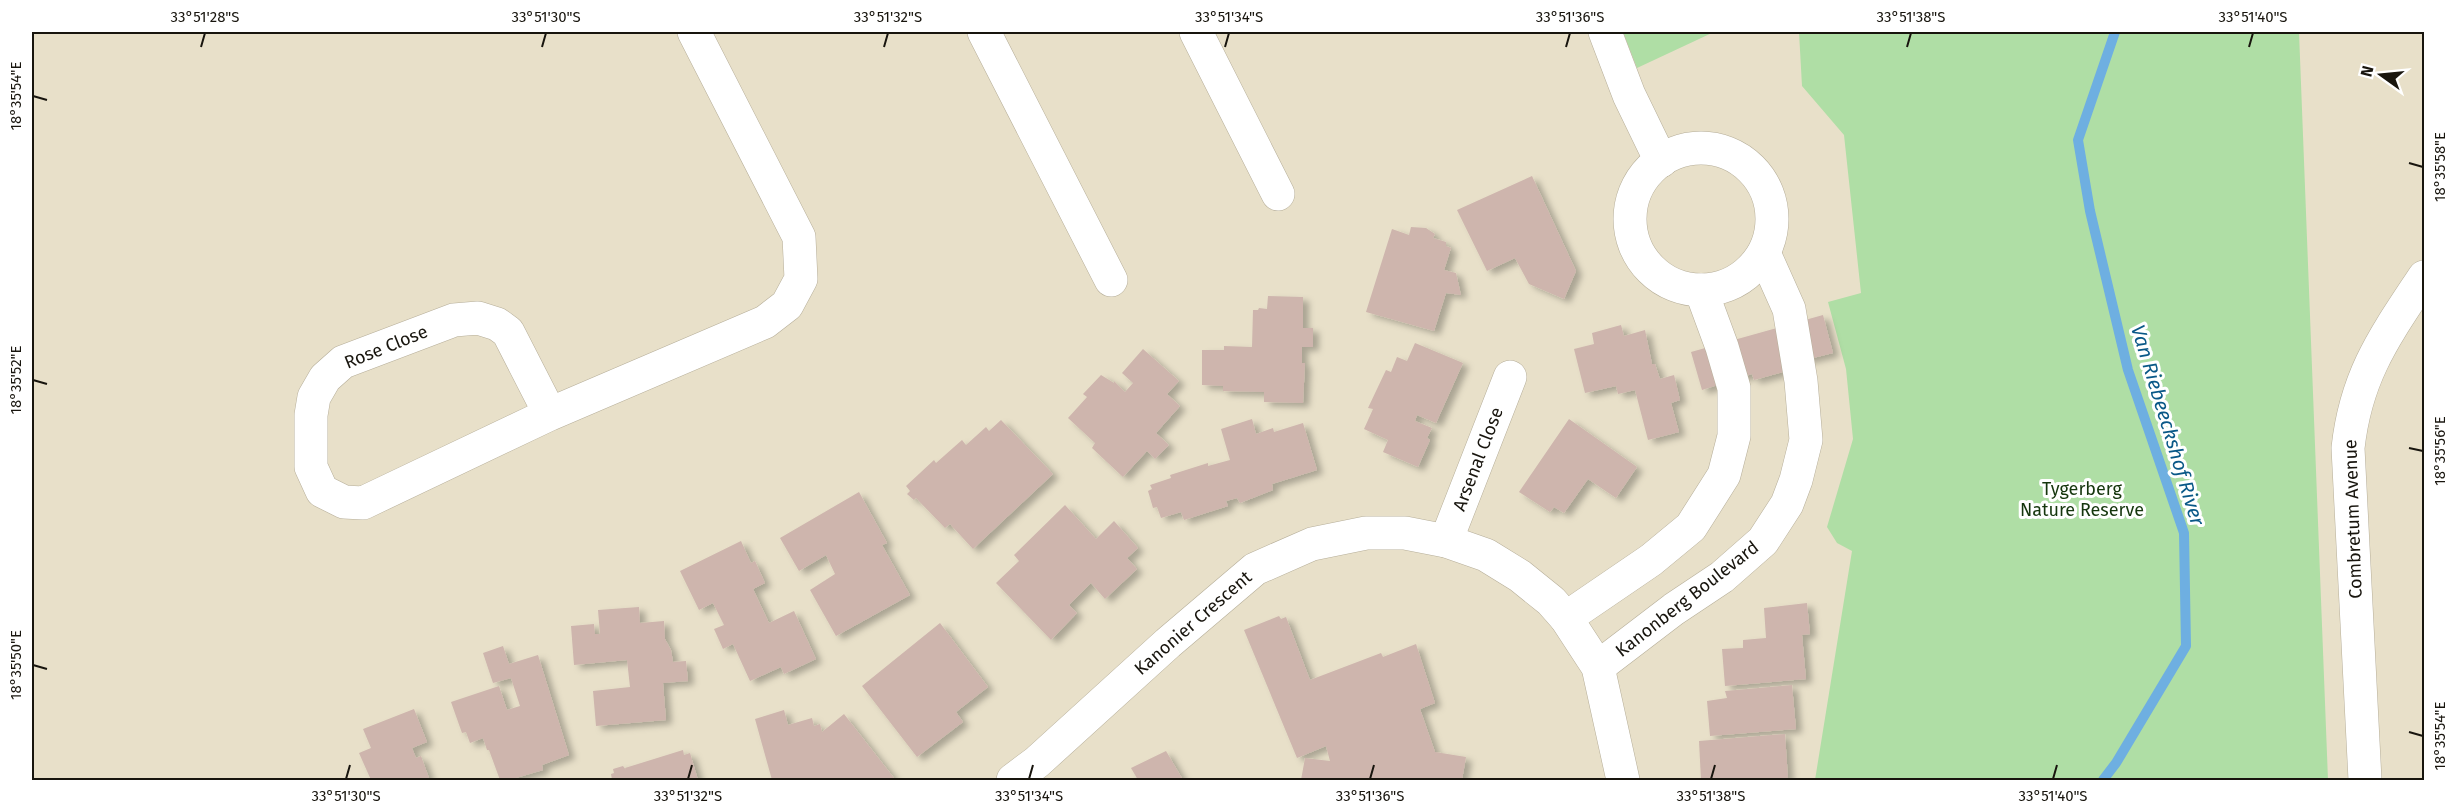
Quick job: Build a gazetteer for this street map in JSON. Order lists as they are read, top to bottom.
{
  "streets": {
    "street": [
      "Rose Close",
      "Arsenal Close",
      "Combretum Avenue",
      "Kanonberg Boulevard",
      "Kanonier Crescent"
    ]
  },
  "crossings": [
    ["Arsenal Close", "Kanonier Crescent"],
    ["Kanonberg Boulevard", "Kanonier Crescent"]
  ],
  "water": ["Van Riebeeckshof River"],
  "parks": ["Tygerberg Nature Reserve"],
  "north": "left",
  "coordinates": [
    "33°51'28\"S",
    "33°51'30\"S",
    "33°51'32\"S",
    "33°51'34\"S",
    "33°51'36\"S",
    "33°51'38\"S",
    "33°51'40\"S",
    "18°35'54\"E",
    "18°35'58\"E",
    "18°35'52\"E",
    "18°35'56\"E",
    "18°35'50\"E"
  ]
}
